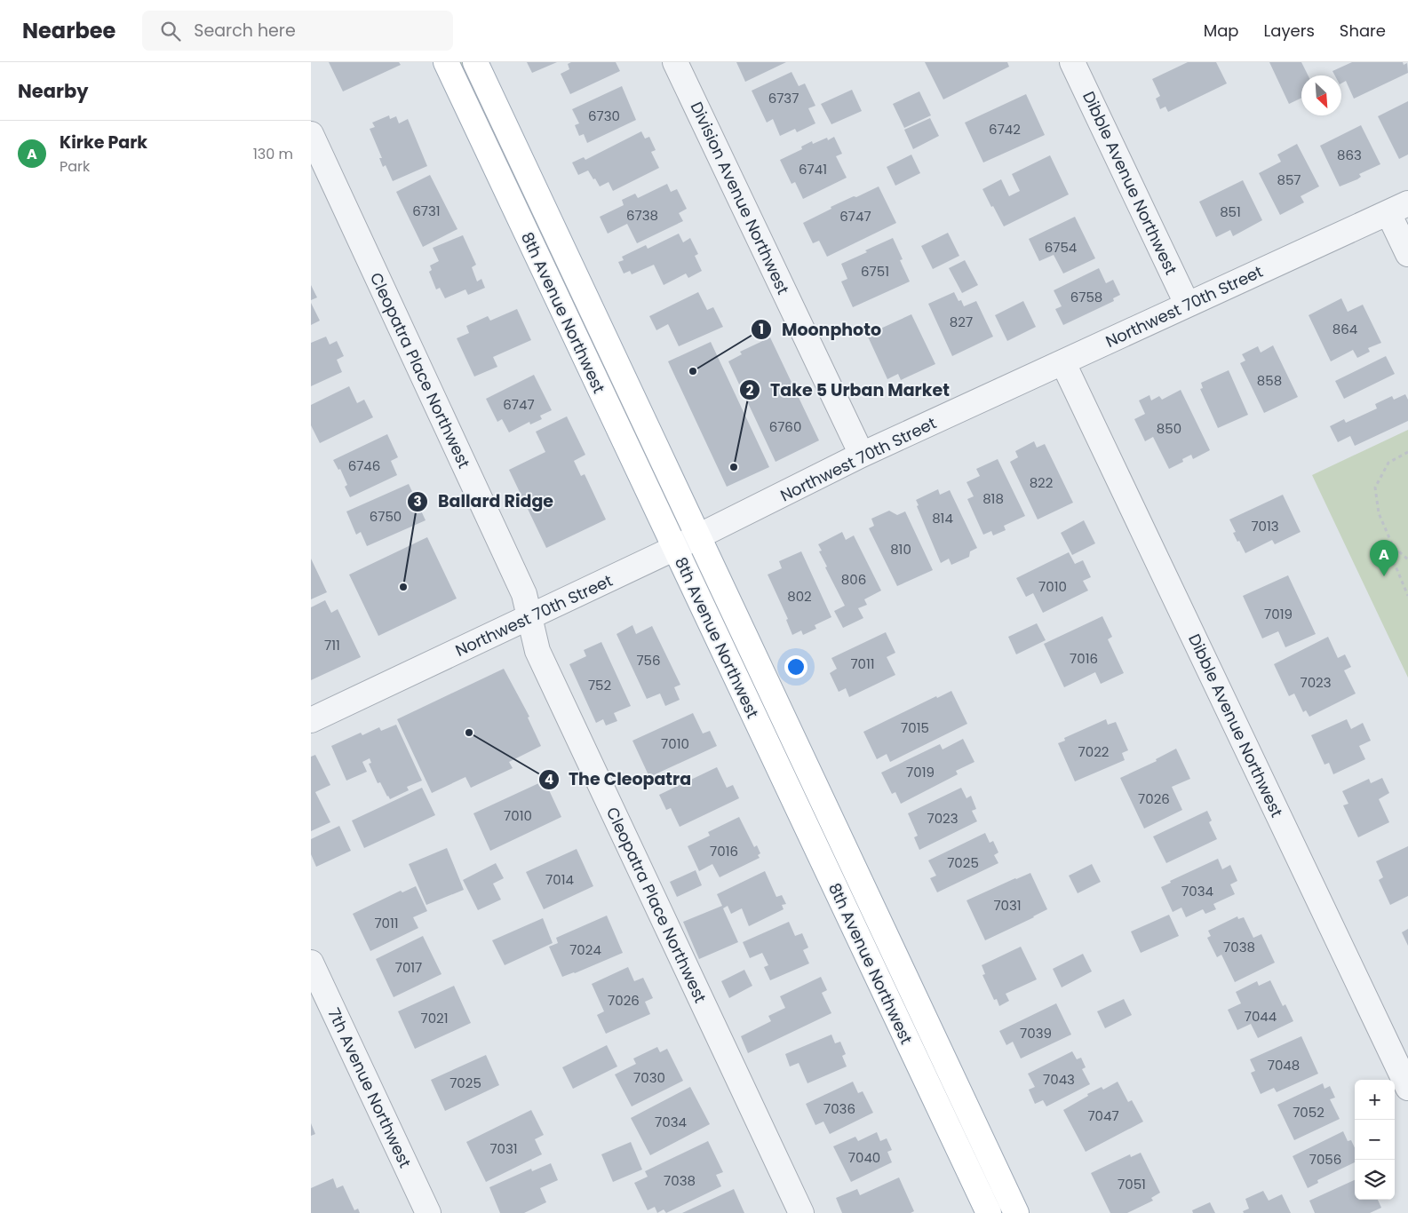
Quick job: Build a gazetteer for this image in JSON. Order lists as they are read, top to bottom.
{
  "streets": {
    "main road": ["8th Avenue Northwest"],
    "street": [
      "Dibble Avenue Northwest",
      "Division Avenue Northwest",
      "Northwest 70th Street",
      "Cleopatra Place Northwest",
      "7th Avenue Northwest"
    ]
  },
  "crossings": [
    ["Dibble Avenue Northwest", "Northwest 70th Street"],
    ["Division Avenue Northwest", "Northwest 70th Street"],
    ["Northwest 70th Street", "8th Avenue Northwest"],
    ["Northwest 70th Street", "Cleopatra Place Northwest"]
  ],
  "places": [
    "Moonphoto",
    "Take 5 Urban Market",
    "Ballard Ridge",
    "The Cleopatra"
  ],
  "house_numbers": [
    "6737",
    "6730",
    "6742",
    "863",
    "6741",
    "857",
    "6731",
    "851",
    "6738",
    "6747",
    "6754",
    "6751",
    "6758",
    "827",
    "864",
    "858",
    "6747",
    "6760",
    "850",
    "6746",
    "822",
    "818",
    "6750",
    "814",
    "7013",
    "810",
    "806",
    "7010",
    "802",
    "7019",
    "711",
    "7016",
    "756",
    "7011",
    "7023",
    "752",
    "7015",
    "7010",
    "7022",
    "7019",
    "7026",
    "7010",
    "7023",
    "7016",
    "7025",
    "7014",
    "7034",
    "7031",
    "7011",
    "7038",
    "7024",
    "7017",
    "7026",
    "7044",
    "7021",
    "7039",
    "7048",
    "7030",
    "7043",
    "7025",
    "7036",
    "7052",
    "7047",
    "7034",
    "7031",
    "7040",
    "7056",
    "7038",
    "7051"
  ],
  "north": "bottom right",
  "page": {
    "header": "Nearbee",
    "search": "Search here",
    "nav": ["Map", "Layers", "Share"],
    "heading": "Nearby",
    "list": [
      {
        "mark": "A",
        "name": "Kirke Park",
        "note": "Park",
        "value": "130 m"
      }
    ],
    "pins": "A",
    "map_buttons": ["+", "−"]
  }
}
